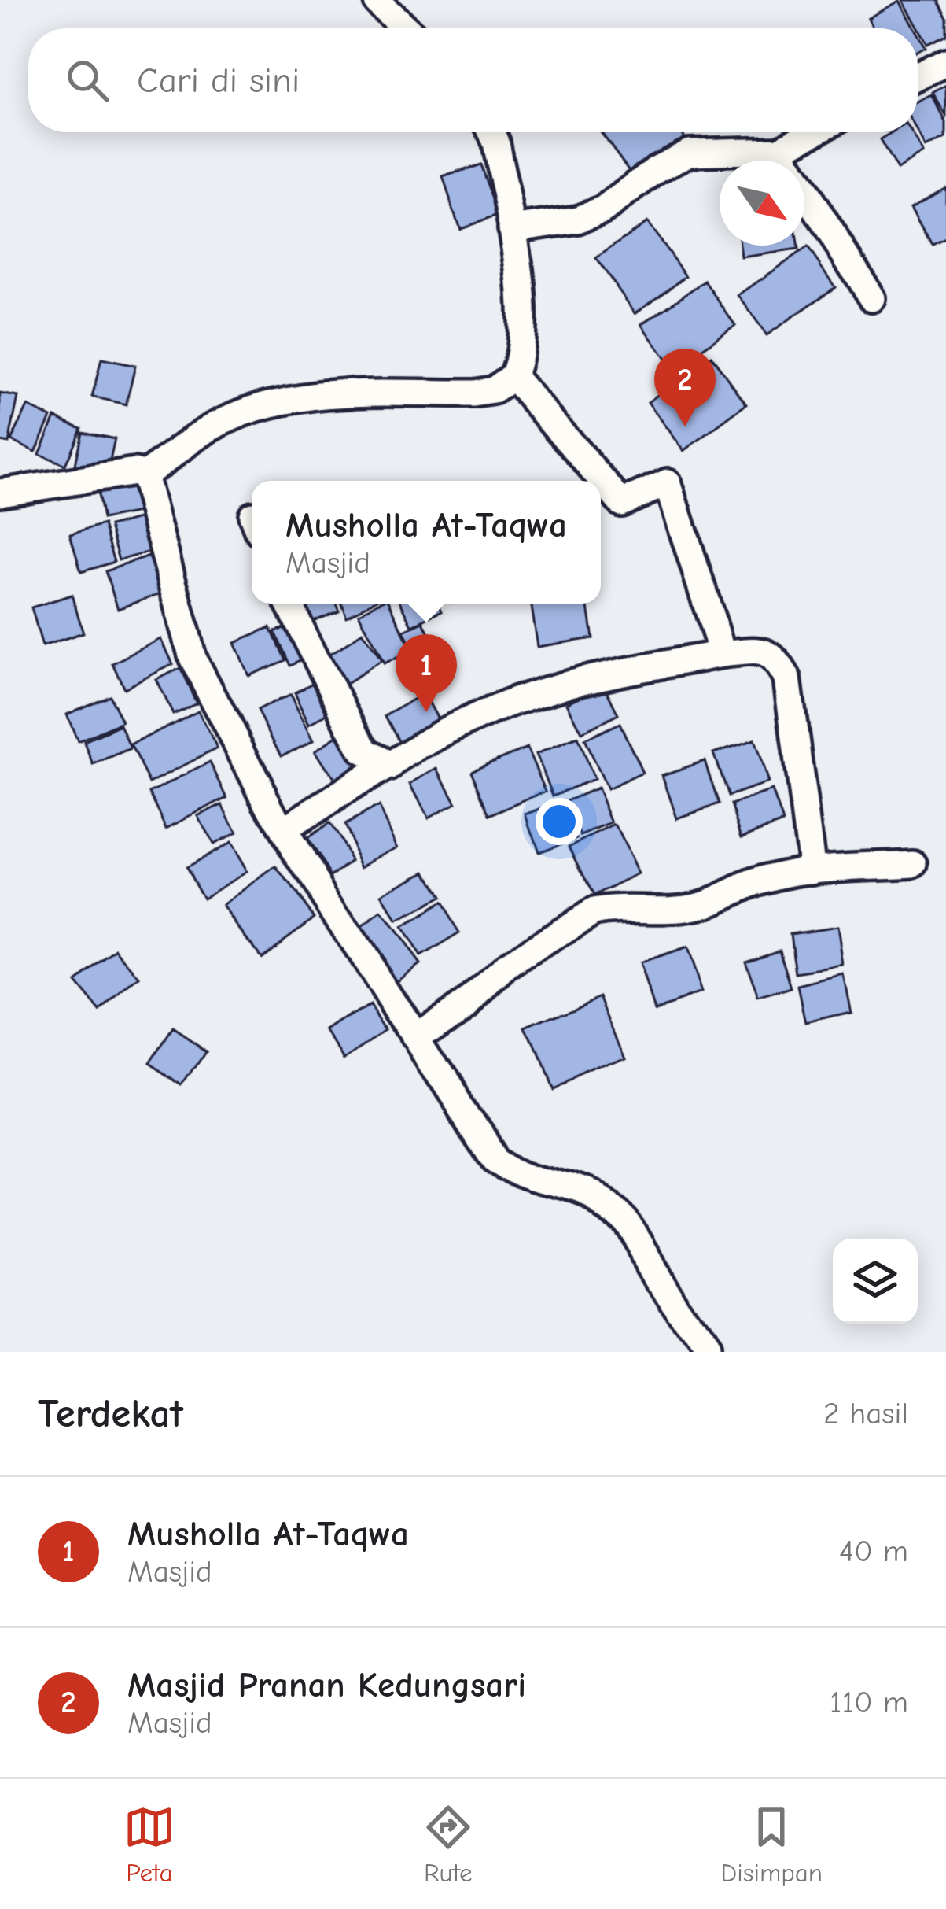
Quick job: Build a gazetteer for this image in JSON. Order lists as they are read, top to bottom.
{
  "north": "bottom right",
  "page": {
    "search": "Cari di sini",
    "pins": ["2", "1"],
    "popup": ["Musholla At-Taqwa", "Masjid"],
    "heading": ["Terdekat", "2 hasil"],
    "list": [
      {
        "mark": "1",
        "name": "Musholla At-Taqwa",
        "note": "Masjid",
        "value": "40 m"
      },
      {
        "mark": "2",
        "name": "Masjid Pranan Kedungsari",
        "note": "Masjid",
        "value": "110 m"
      }
    ],
    "nav": ["Peta", "Rute", "Disimpan"]
  }
}
